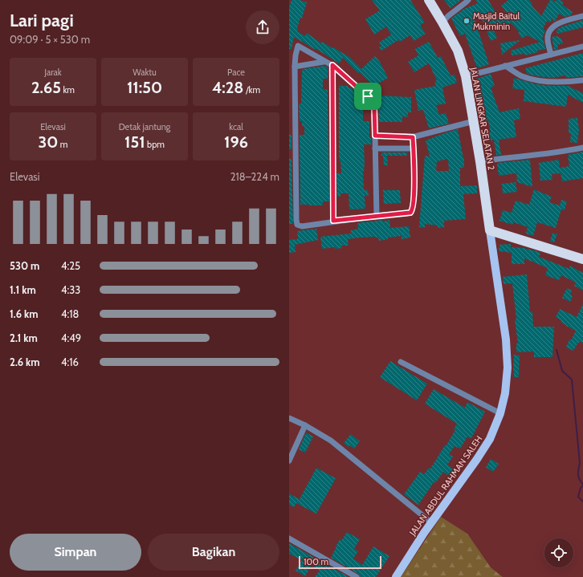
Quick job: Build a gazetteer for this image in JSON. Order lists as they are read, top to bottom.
{
  "streets": {
    "highway": ["JALAN LINGKAR SELATAN 2"],
    "main road": ["JALAN ABDUL RAHMAN SALEH"]
  },
  "crossings": [
    ["JALAN LINGKAR SELATAN 2", "JALAN ABDUL RAHMAN SALEH"]
  ],
  "places": ["Masjid Baitul Mukminin"],
  "scale_bar": "100 m",
  "page": {
    "heading": ["Lari pagi", "09:09 · 5 × 530 m"],
    "stats": [
      ["Jarak", "2.65 km"],
      ["Waktu", "11:50"],
      ["Pace", "4:28 /km"],
      ["Elevasi", "30 m"],
      ["Detak jantung", "151 bpm"],
      ["kcal", "196"]
    ],
    "chart": ["Elevasi", "218–224 m"],
    "list": [
      {
        "name": "530 m",
        "note": "4:25"
      },
      {
        "name": "1.1 km",
        "note": "4:33"
      },
      {
        "name": "1.6 km",
        "note": "4:18"
      },
      {
        "name": "2.1 km",
        "note": "4:49"
      },
      {
        "name": "2.6 km",
        "note": "4:16"
      }
    ],
    "buttons": ["Simpan", "Bagikan"],
    "scale": "100 m"
  }
}
